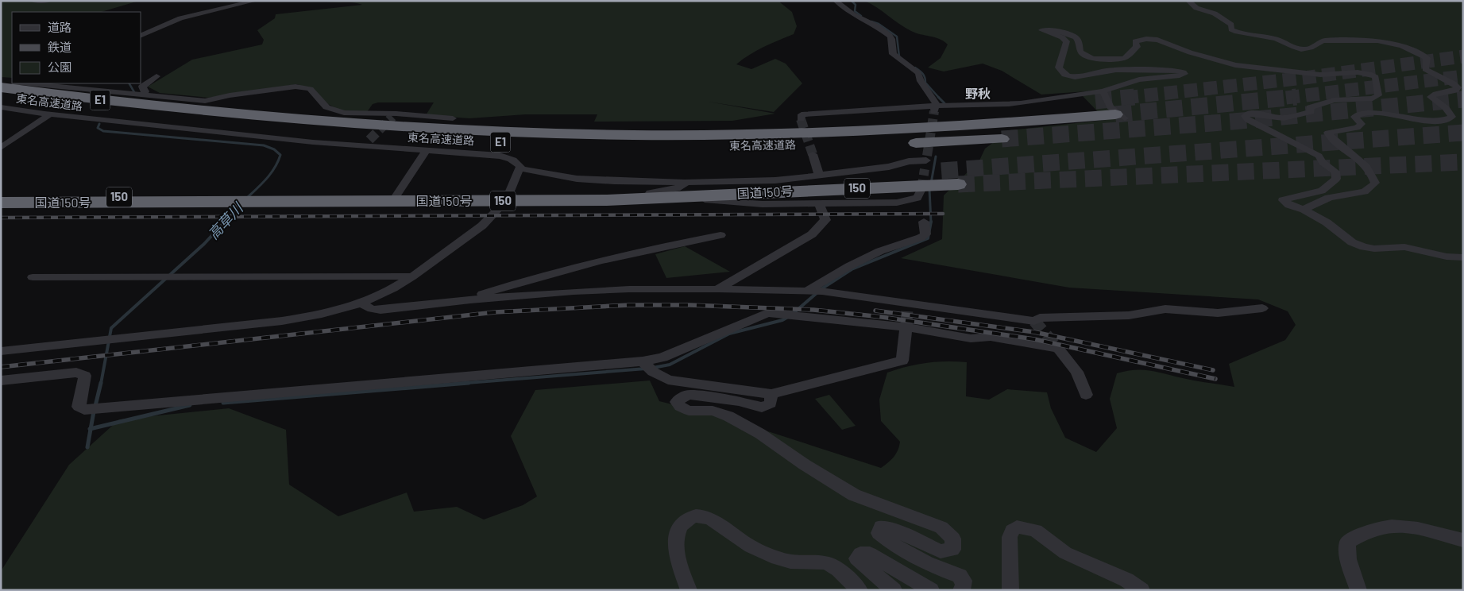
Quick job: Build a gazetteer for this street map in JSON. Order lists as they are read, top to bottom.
{
  "streets": {
    "highway": [
      "E1",
      "東名高速道路",
      "150",
      "国道150号"
    ]
  },
  "districts": ["野秋"],
  "water": ["高草川"],
  "legend": ["道路", "鉄道", "公園"]
}
